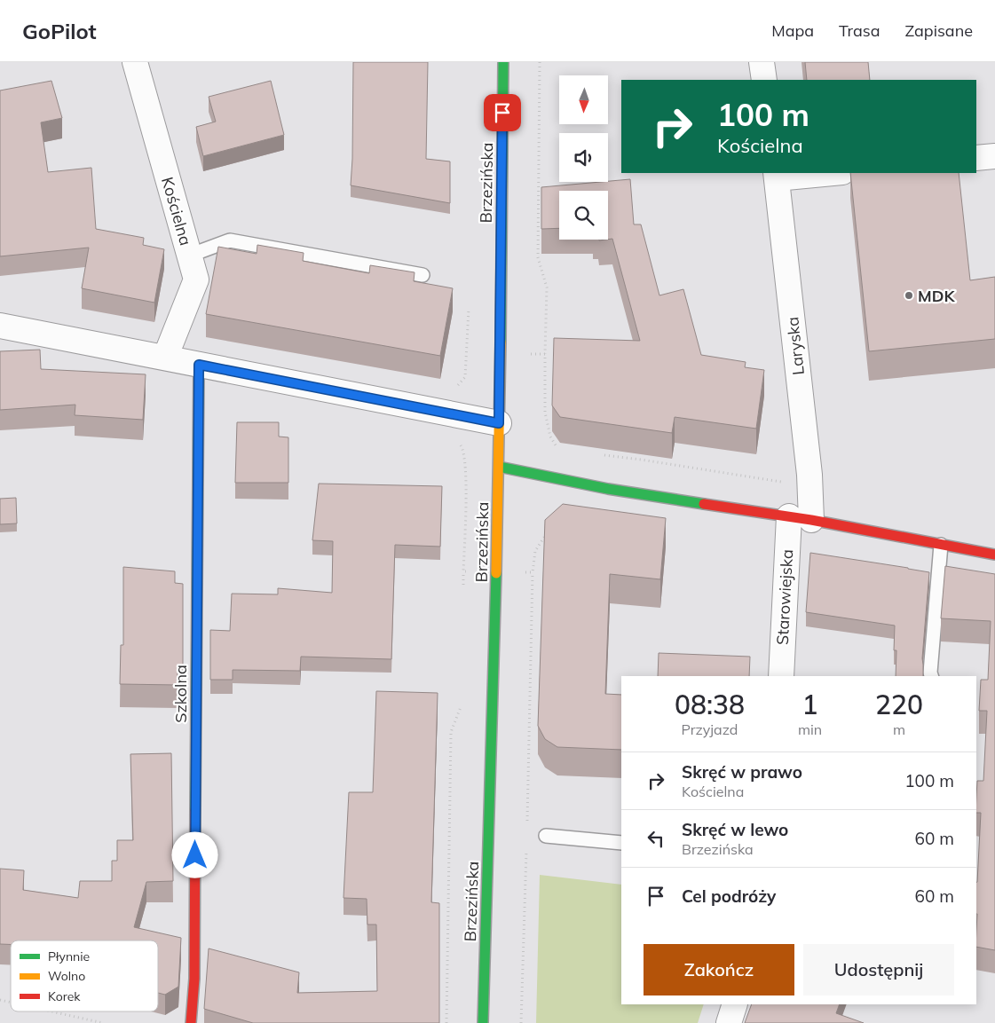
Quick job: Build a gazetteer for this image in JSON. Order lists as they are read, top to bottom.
{
  "streets": {
    "street": [
      "Brzezińska",
      "Kościelna",
      "Laryska",
      "Starowiejska",
      "Szkolna"
    ]
  },
  "crossings": [
    ["Laryska", "Starowiejska"]
  ],
  "places": ["MDK"],
  "legend": ["Płynnie", "Wolno", "Korek"],
  "north": "bottom",
  "page": {
    "header": "GoPilot",
    "nav": ["Mapa", "Trasa", "Zapisane"],
    "turn": ["100 m", "Kościelna"],
    "eta": [
      "08:38",
      "Przyjazd",
      "1",
      "min",
      "220",
      "m"
    ],
    "list": [
      {
        "name": "Skręć w prawo",
        "note": "Kościelna",
        "value": "100 m"
      },
      {
        "name": "Skręć w lewo",
        "note": "Brzezińska",
        "value": "60 m"
      },
      {
        "name": "Cel podróży",
        "value": "60 m"
      }
    ],
    "buttons": ["Zakończ", "Udostępnij"]
  }
}
